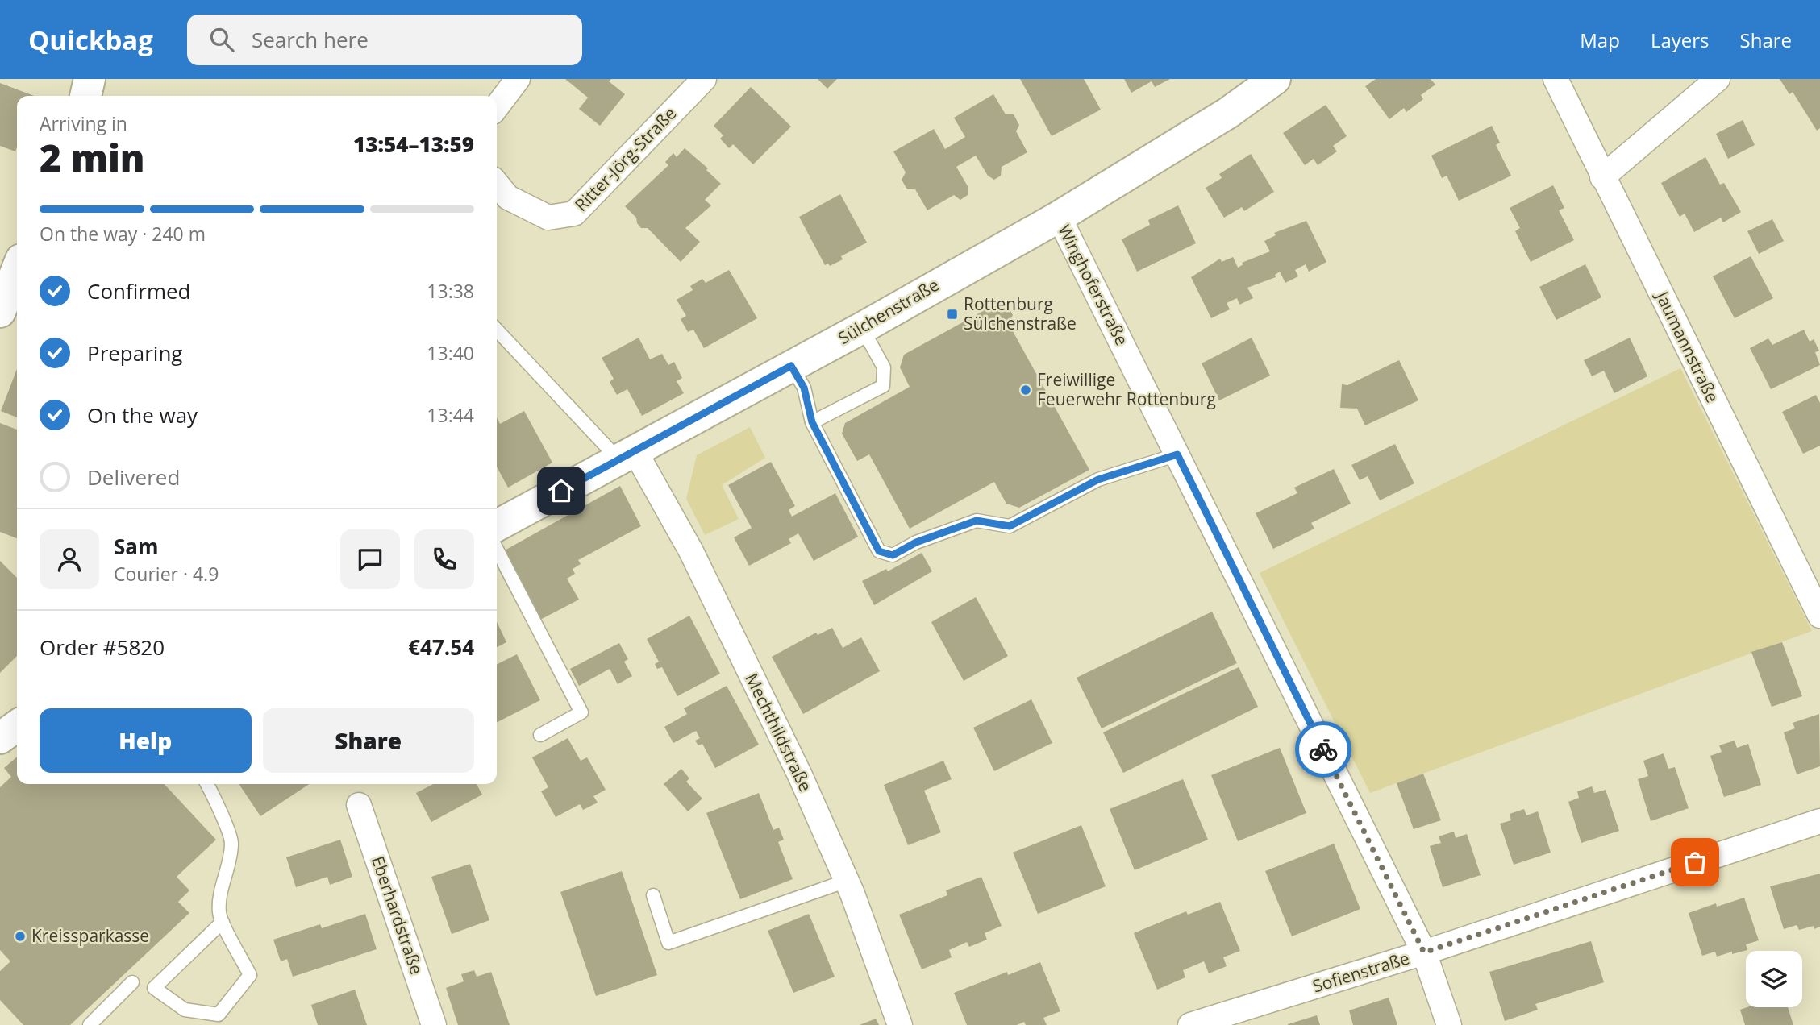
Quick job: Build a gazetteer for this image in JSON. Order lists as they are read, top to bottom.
{
  "streets": {
    "main road": ["Sülchenstraße"],
    "street": [
      "Ritter-Jörg-Straße",
      "Winghoferstraße",
      "Jaumannstraße",
      "Mechthildstraße",
      "Eberhardstraße",
      "Sofienstraße"
    ]
  },
  "crossings": [
    ["Winghoferstraße", "Sülchenstraße"],
    ["Winghoferstraße", "Sofienstraße"],
    ["Sülchenstraße", "Mechthildstraße"]
  ],
  "places": {
    "transit": ["Rottenburg Sülchenstraße"],
    "other": ["Freiwillige Feuerwehr Rottenburg", "Kreissparkasse"]
  },
  "page": {
    "header": "Quickbag",
    "search": "Search here",
    "nav": ["Map", "Layers", "Share"],
    "heading": ["2 min", "Arriving in", "13:54–13:59"],
    "panel": [
      "Sam",
      "Courier · 4.9",
      "Order #5820",
      "€47.54"
    ],
    "bar": "On the way · 240 m",
    "list": [
      ["Confirmed", "13:38"],
      ["Preparing", "13:40"],
      ["On the way", "13:44"],
      "Delivered"
    ],
    "buttons": ["Help", "Share"]
  }
}
